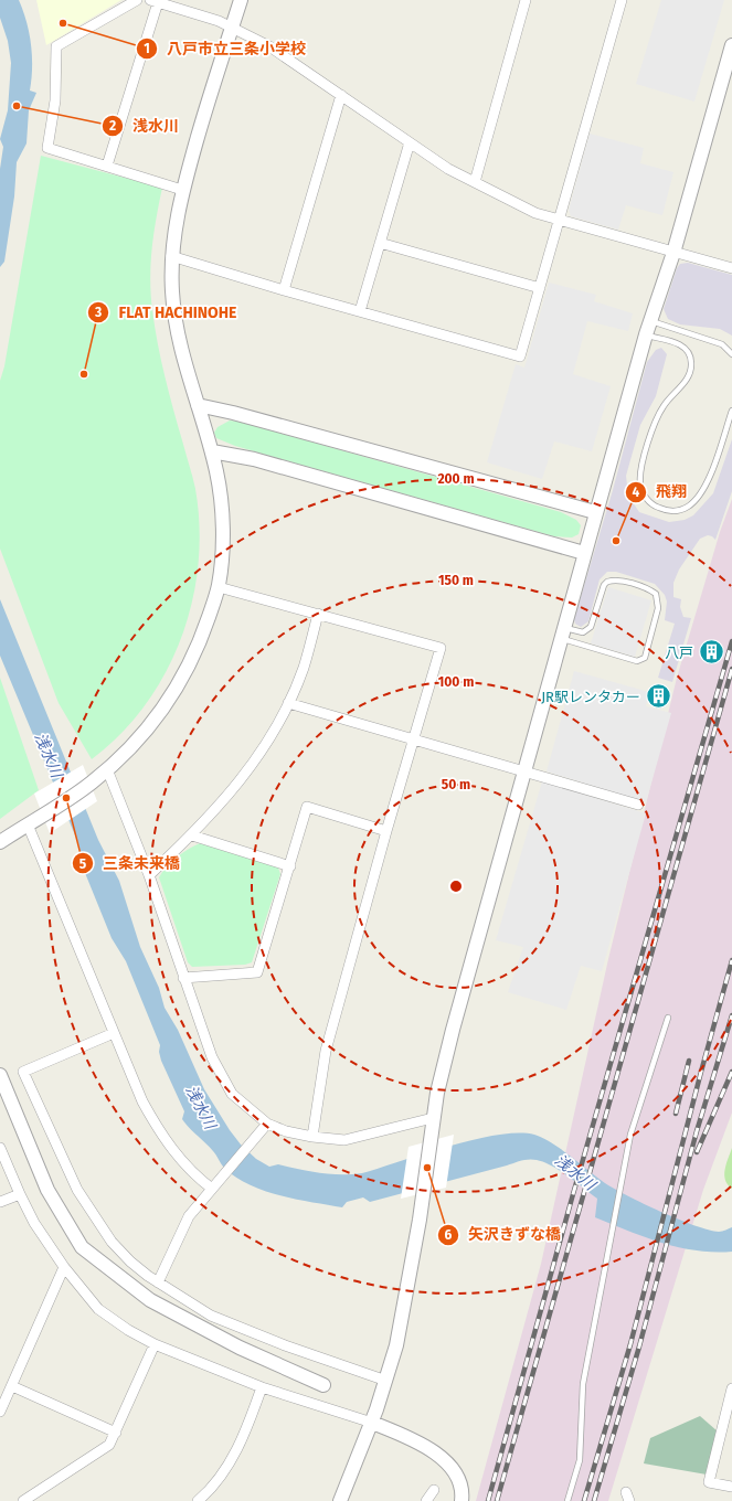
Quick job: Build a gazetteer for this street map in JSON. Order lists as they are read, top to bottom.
{
  "water": ["浅水川"],
  "places": {
    "other": [
      "八戸市立三条小学校",
      "浅水川",
      "FLAT HACHINOHE",
      "飛翔",
      "三条未来橋",
      "矢沢きずな橋"
    ],
    "building": ["八戸", "JR駅レンタカー"]
  },
  "rings": [
    "200 m",
    "150 m",
    "100 m",
    "50 m"
  ]
}
